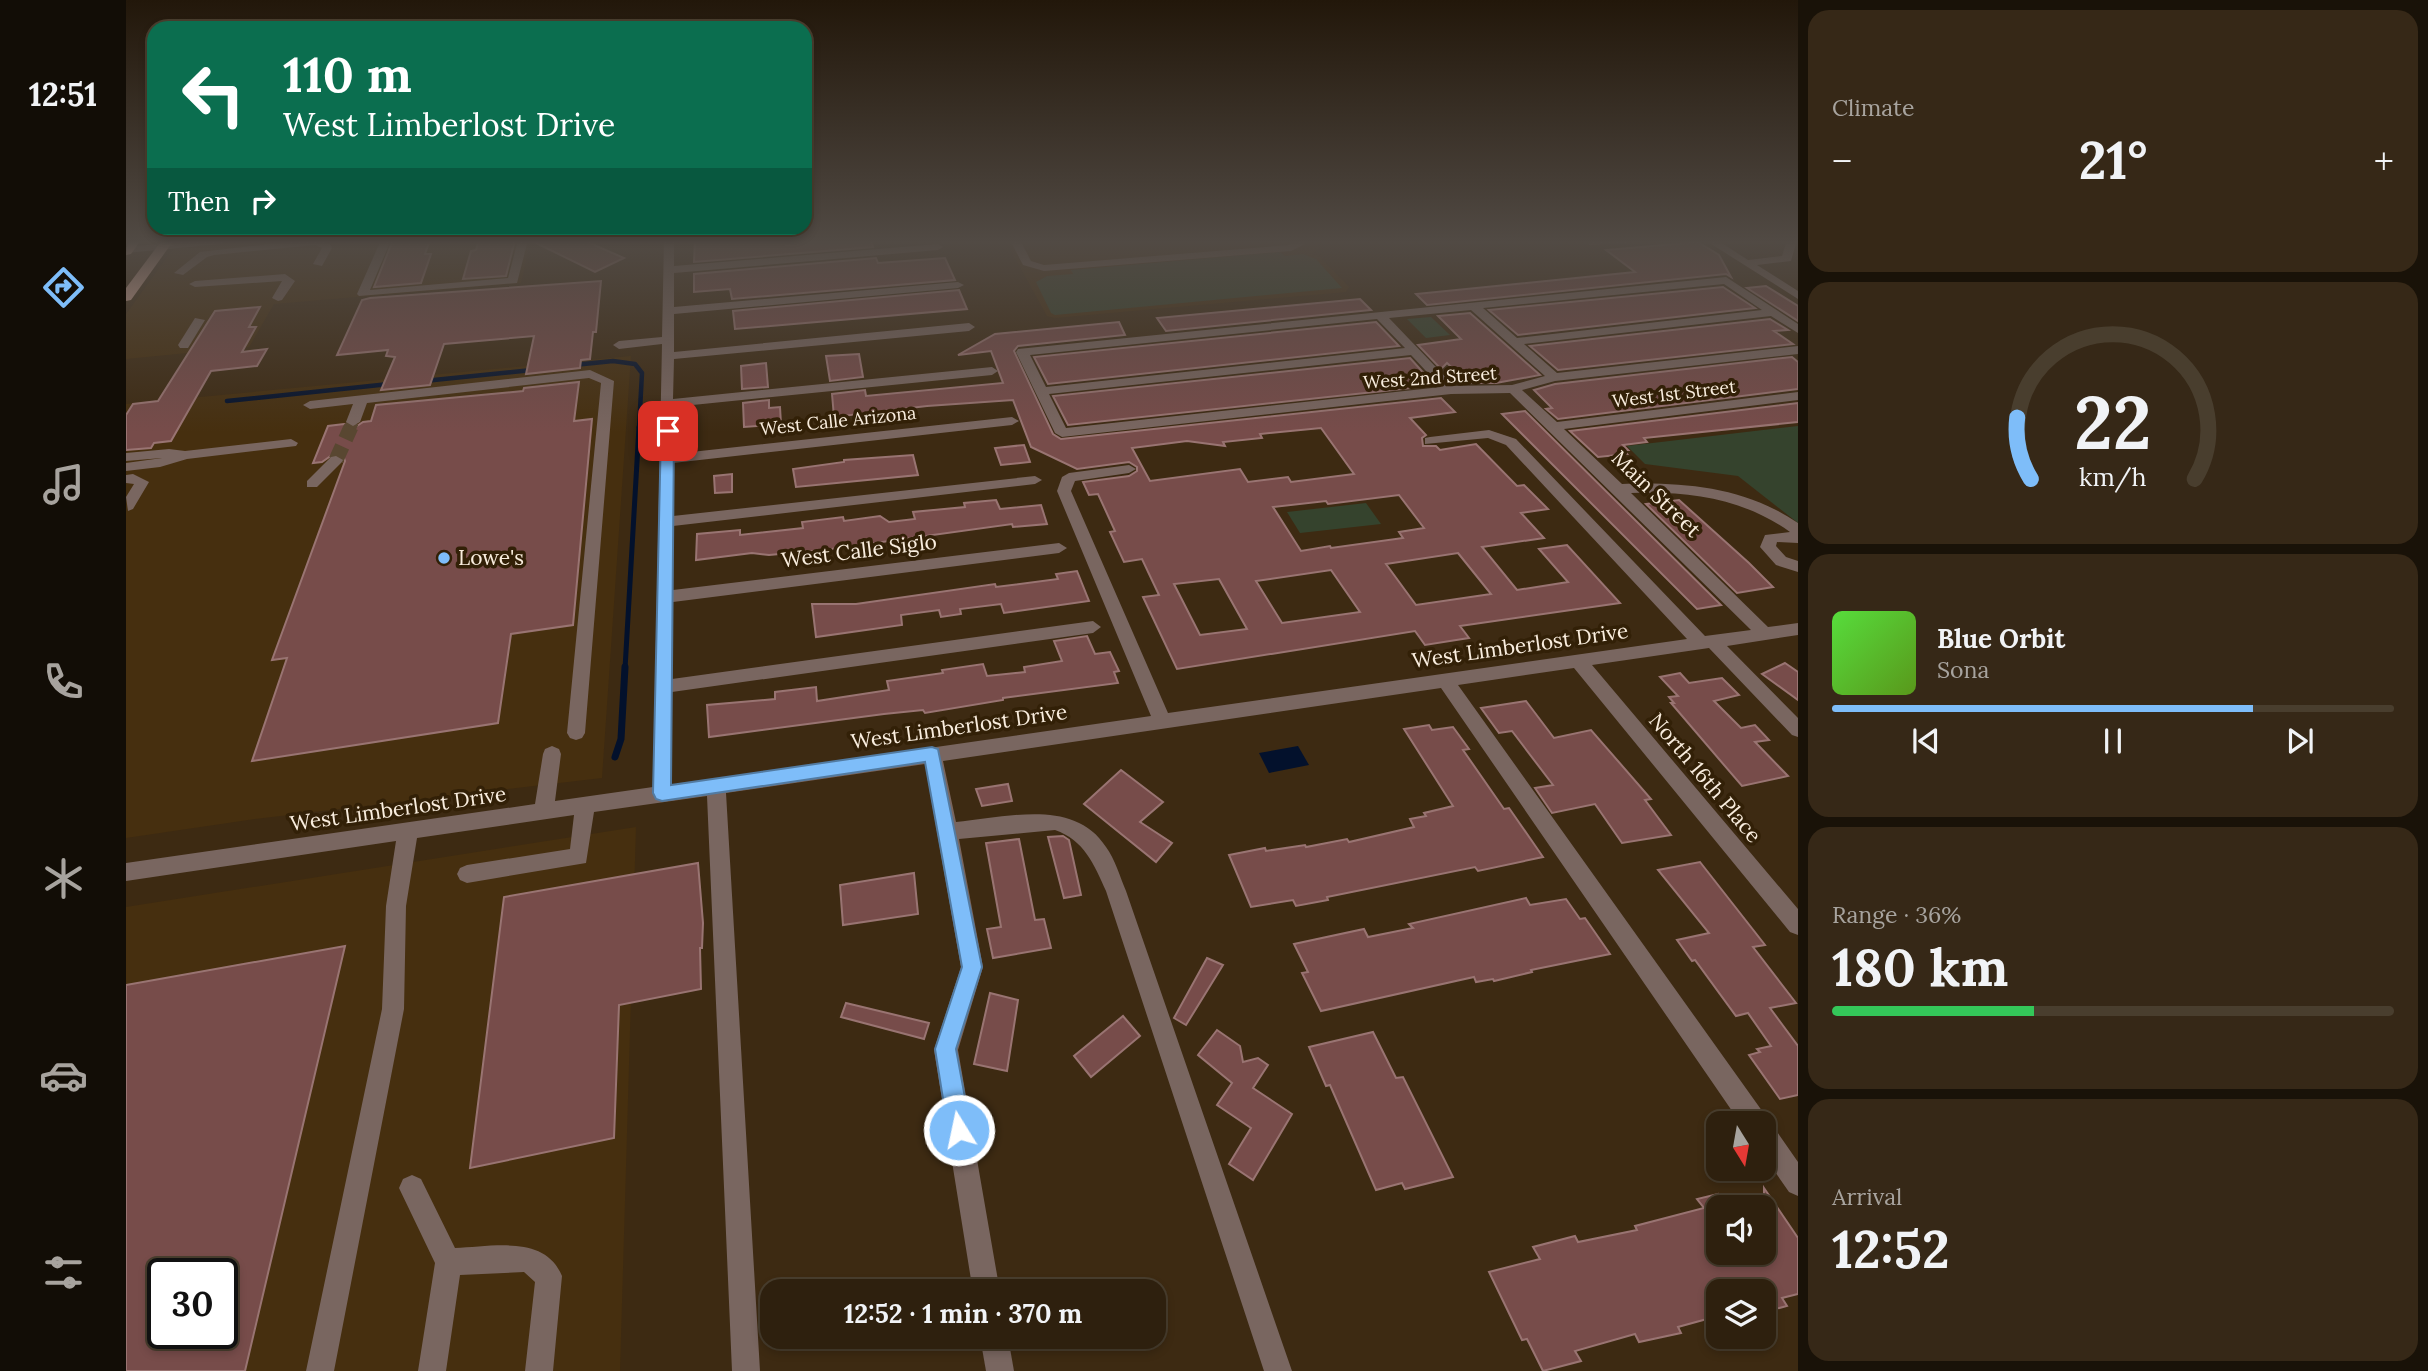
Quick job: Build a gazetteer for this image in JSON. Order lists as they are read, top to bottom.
{
  "streets": {
    "street": [
      "West 2nd Street",
      "West 1st Street",
      "West Calle Arizona",
      "Main Street",
      "West Calle Siglo",
      "West Limberlost Drive",
      "North 16th Place"
    ]
  },
  "crossings": [
    ["West 2nd Street", "Main Street"],
    ["West 1st Street", "Main Street"],
    ["Main Street", "West Limberlost Drive"],
    ["West Limberlost Drive", "North 16th Place"]
  ],
  "places": ["Lowe's"],
  "north": "bottom",
  "page": {
    "tabs": "12:51",
    "tile": [
      "Climate",
      ["Range · 36%", "180 km"],
      ["Arrival", "12:52"]
    ],
    "turn": ["110 m", "West Limberlost Drive"],
    "heat": ["−", "21°", "+"],
    "then": "Then",
    "song": ["Blue Orbit", "Sona"],
    "limit": "30",
    "trip": "12:52 · 1 min · 370 m",
    "gauge": ["22", "km/h"]
  }
}
